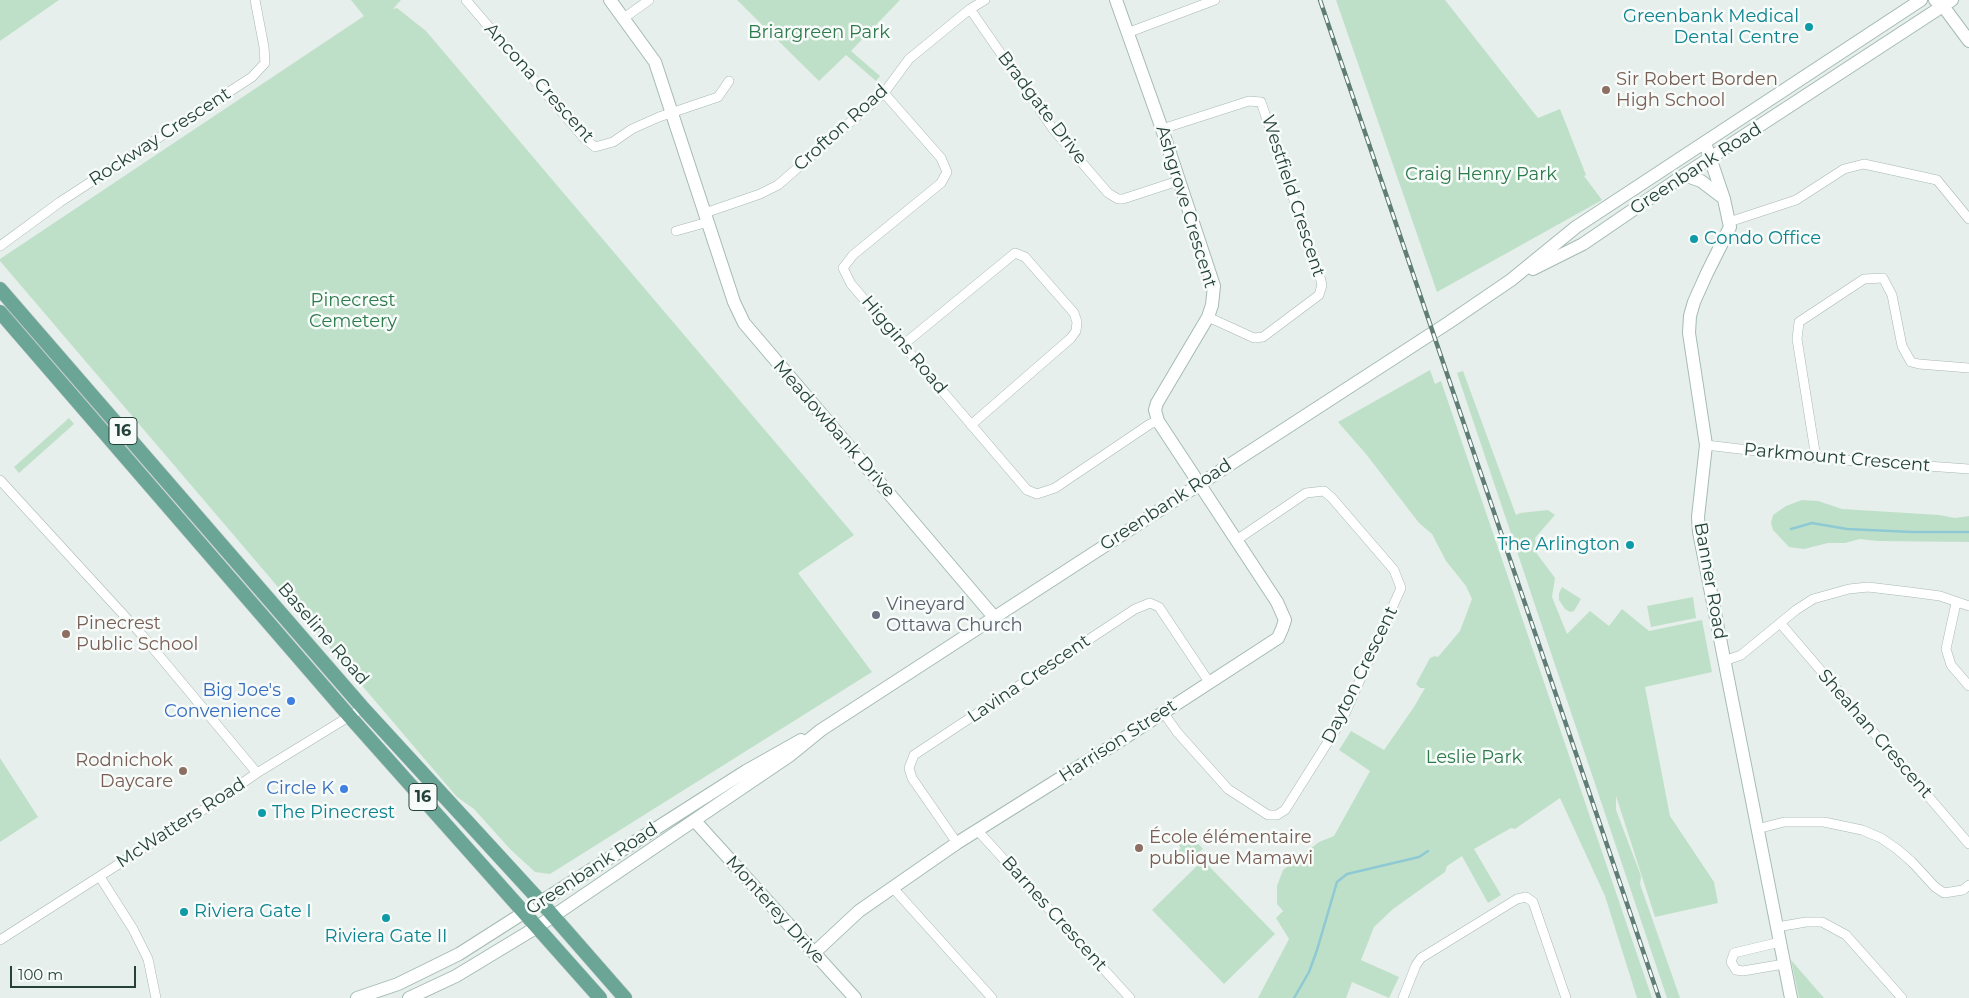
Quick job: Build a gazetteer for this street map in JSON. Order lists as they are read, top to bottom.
{
  "streets": {
    "main road": ["16", "Baseline Road"],
    "street": [
      "Ancona Crescent",
      "Bradgate Drive",
      "Crofton Road",
      "Rockway Crescent",
      "Greenbank Road",
      "Westfield Crescent",
      "Ashgrove Crescent",
      "Higgins Road",
      "Meadowbank Drive",
      "Parkmount Crescent",
      "Banner Road",
      "Dayton Crescent",
      "Lavina Crescent",
      "Sheahan Crescent",
      "Harrison Street",
      "McWatters Road",
      "Monterey Drive",
      "Barnes Crescent"
    ]
  },
  "crossings": [
    ["Ancona Crescent", "Meadowbank Drive"],
    ["Bradgate Drive", "Crofton Road"],
    ["Bradgate Drive", "Ashgrove Crescent"],
    ["Crofton Road", "Higgins Road"],
    ["Crofton Road", "Meadowbank Drive"],
    ["Greenbank Road", "Meadowbank Drive"],
    ["Greenbank Road", "Banner Road"],
    ["Greenbank Road", "Baseline Road"],
    ["Greenbank Road", "Harrison Street"],
    ["Greenbank Road", "Monterey Drive"],
    ["Westfield Crescent", "Ashgrove Crescent"],
    ["Ashgrove Crescent", "Higgins Road"],
    ["Parkmount Crescent", "Banner Road"],
    ["Baseline Road", "McWatters Road"],
    ["Dayton Crescent", "Harrison Street"],
    ["Lavina Crescent", "Harrison Street"],
    ["Harrison Street", "Monterey Drive"],
    ["Harrison Street", "Barnes Crescent"]
  ],
  "parks": [
    "Briargreen Park",
    "Craig Henry Park",
    "Pinecrest Cemetery",
    "Leslie Park"
  ],
  "places": [
    "Greenbank Medical Dental Centre",
    "Sir Robert Borden High School",
    "Condo Office",
    "The Arlington",
    "Vineyard Ottawa Church",
    "Pinecrest Public School",
    "Big Joe's Convenience",
    "Rodnichok Daycare",
    "Circle K",
    "The Pinecrest",
    "École élémentaire publique Mamawi",
    "Riviera Gate I",
    "Riviera Gate II"
  ],
  "scale_bar": "100 m"
}
